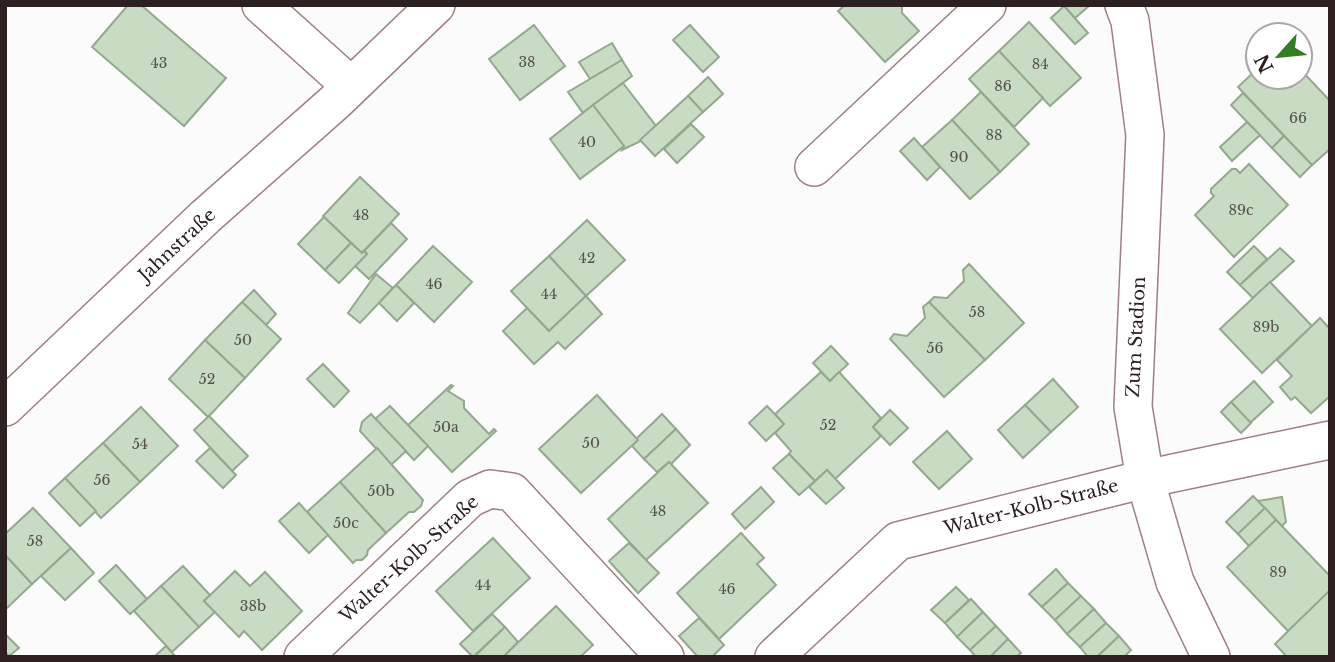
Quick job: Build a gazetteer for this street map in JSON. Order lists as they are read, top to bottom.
{
  "streets": {
    "street": ["Jahnstraße", "Zum Stadion", "Walter-Kolb-Straße"]
  },
  "crossings": [
    ["Zum Stadion", "Walter-Kolb-Straße"]
  ],
  "house_numbers": [
    "38",
    "43",
    "84",
    "86",
    "66",
    "88",
    "40",
    "90",
    "89c",
    "48",
    "42",
    "46",
    "44",
    "58",
    "89b",
    "50",
    "56",
    "52",
    "52",
    "50a",
    "50",
    "54",
    "56",
    "50b",
    "48",
    "50c",
    "58",
    "89",
    "44",
    "46",
    "38b"
  ],
  "north": "bottom left"
}
